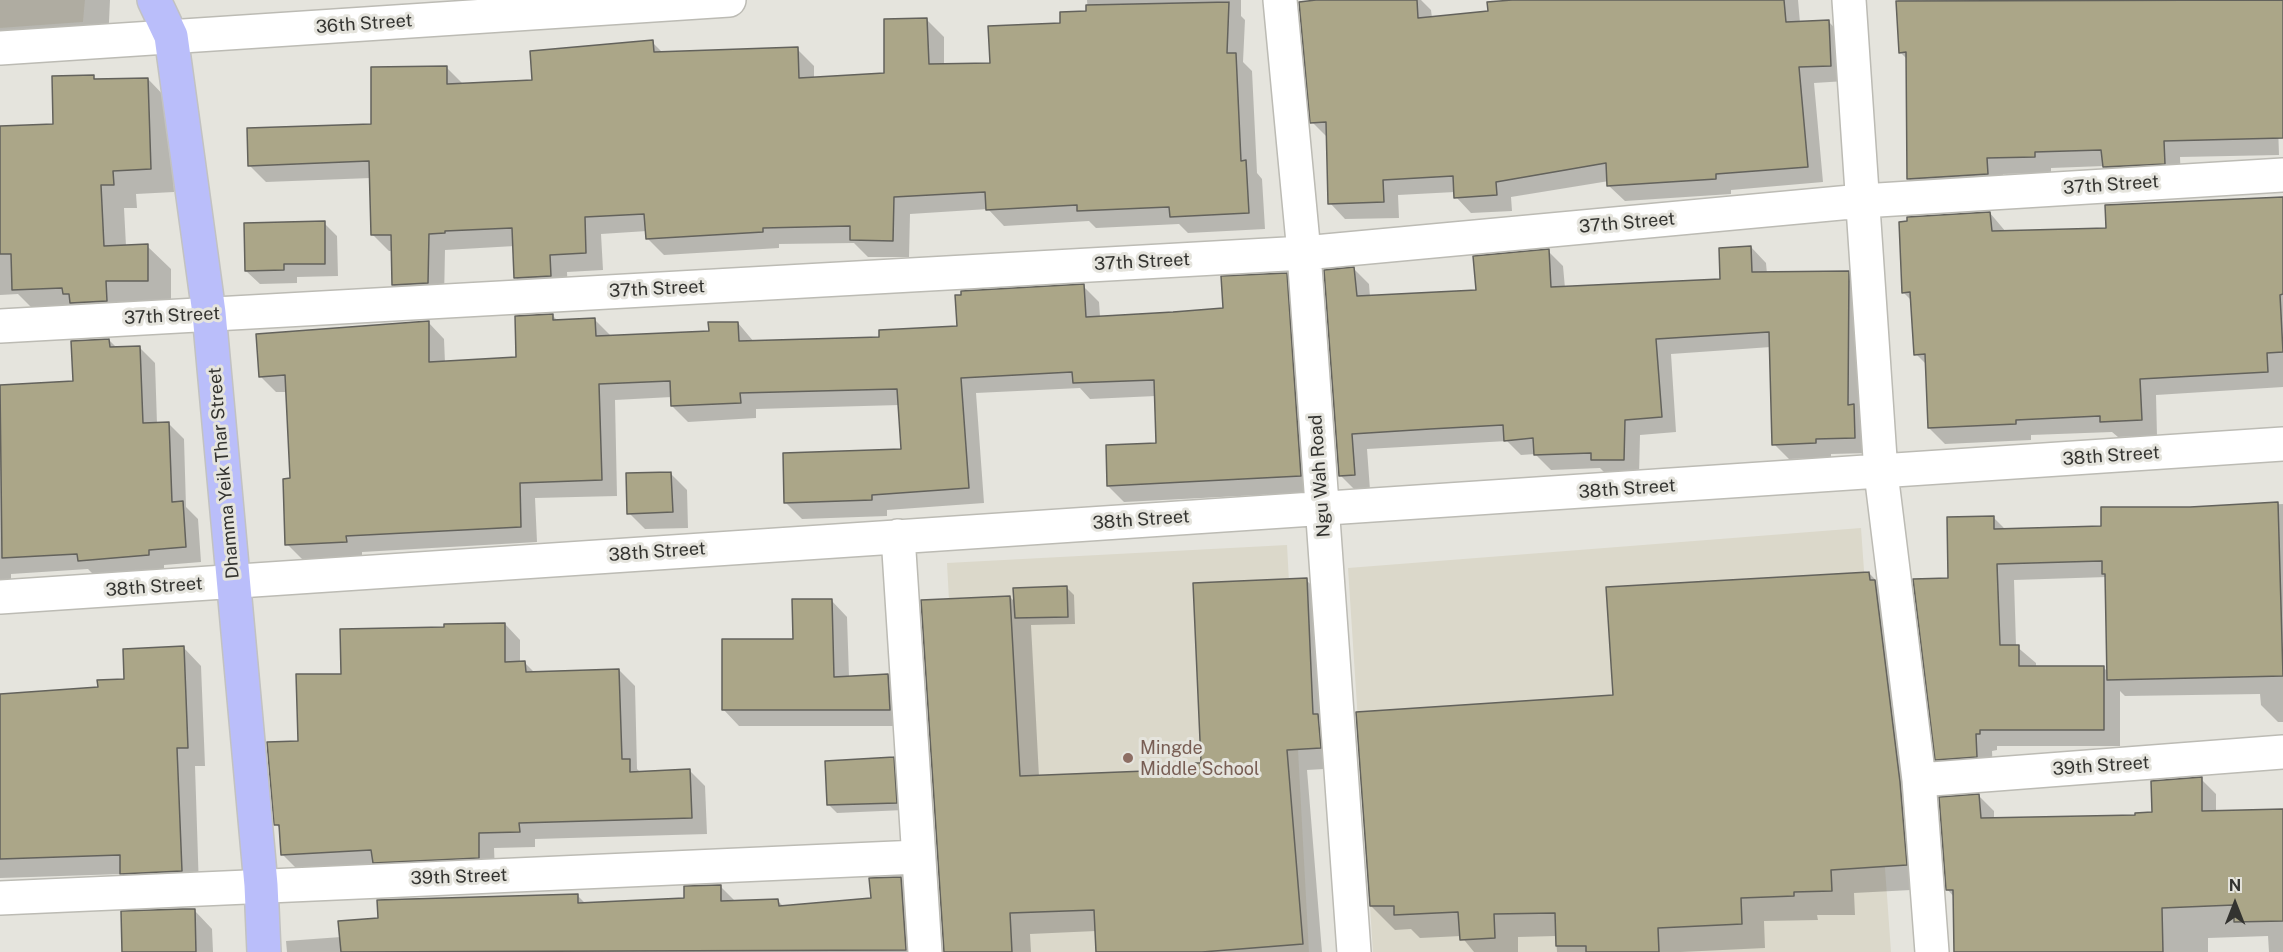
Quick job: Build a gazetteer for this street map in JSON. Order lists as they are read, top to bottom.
{
  "streets": {
    "main road": ["Dhamma Yeik Thar Street"],
    "street": [
      "36th Street",
      "37th Street",
      "38th Street",
      "Ngu Wah Road",
      "39th Street"
    ]
  },
  "crossings": [
    ["36th Street", "Dhamma Yeik Thar Street"],
    ["37th Street", "Dhamma Yeik Thar Street"],
    ["37th Street", "Ngu Wah Road"],
    ["38th Street", "Dhamma Yeik Thar Street"],
    ["38th Street", "Ngu Wah Road"],
    ["Dhamma Yeik Thar Street", "39th Street"]
  ],
  "places": ["Mingde Middle School"],
  "north": "top"
}
